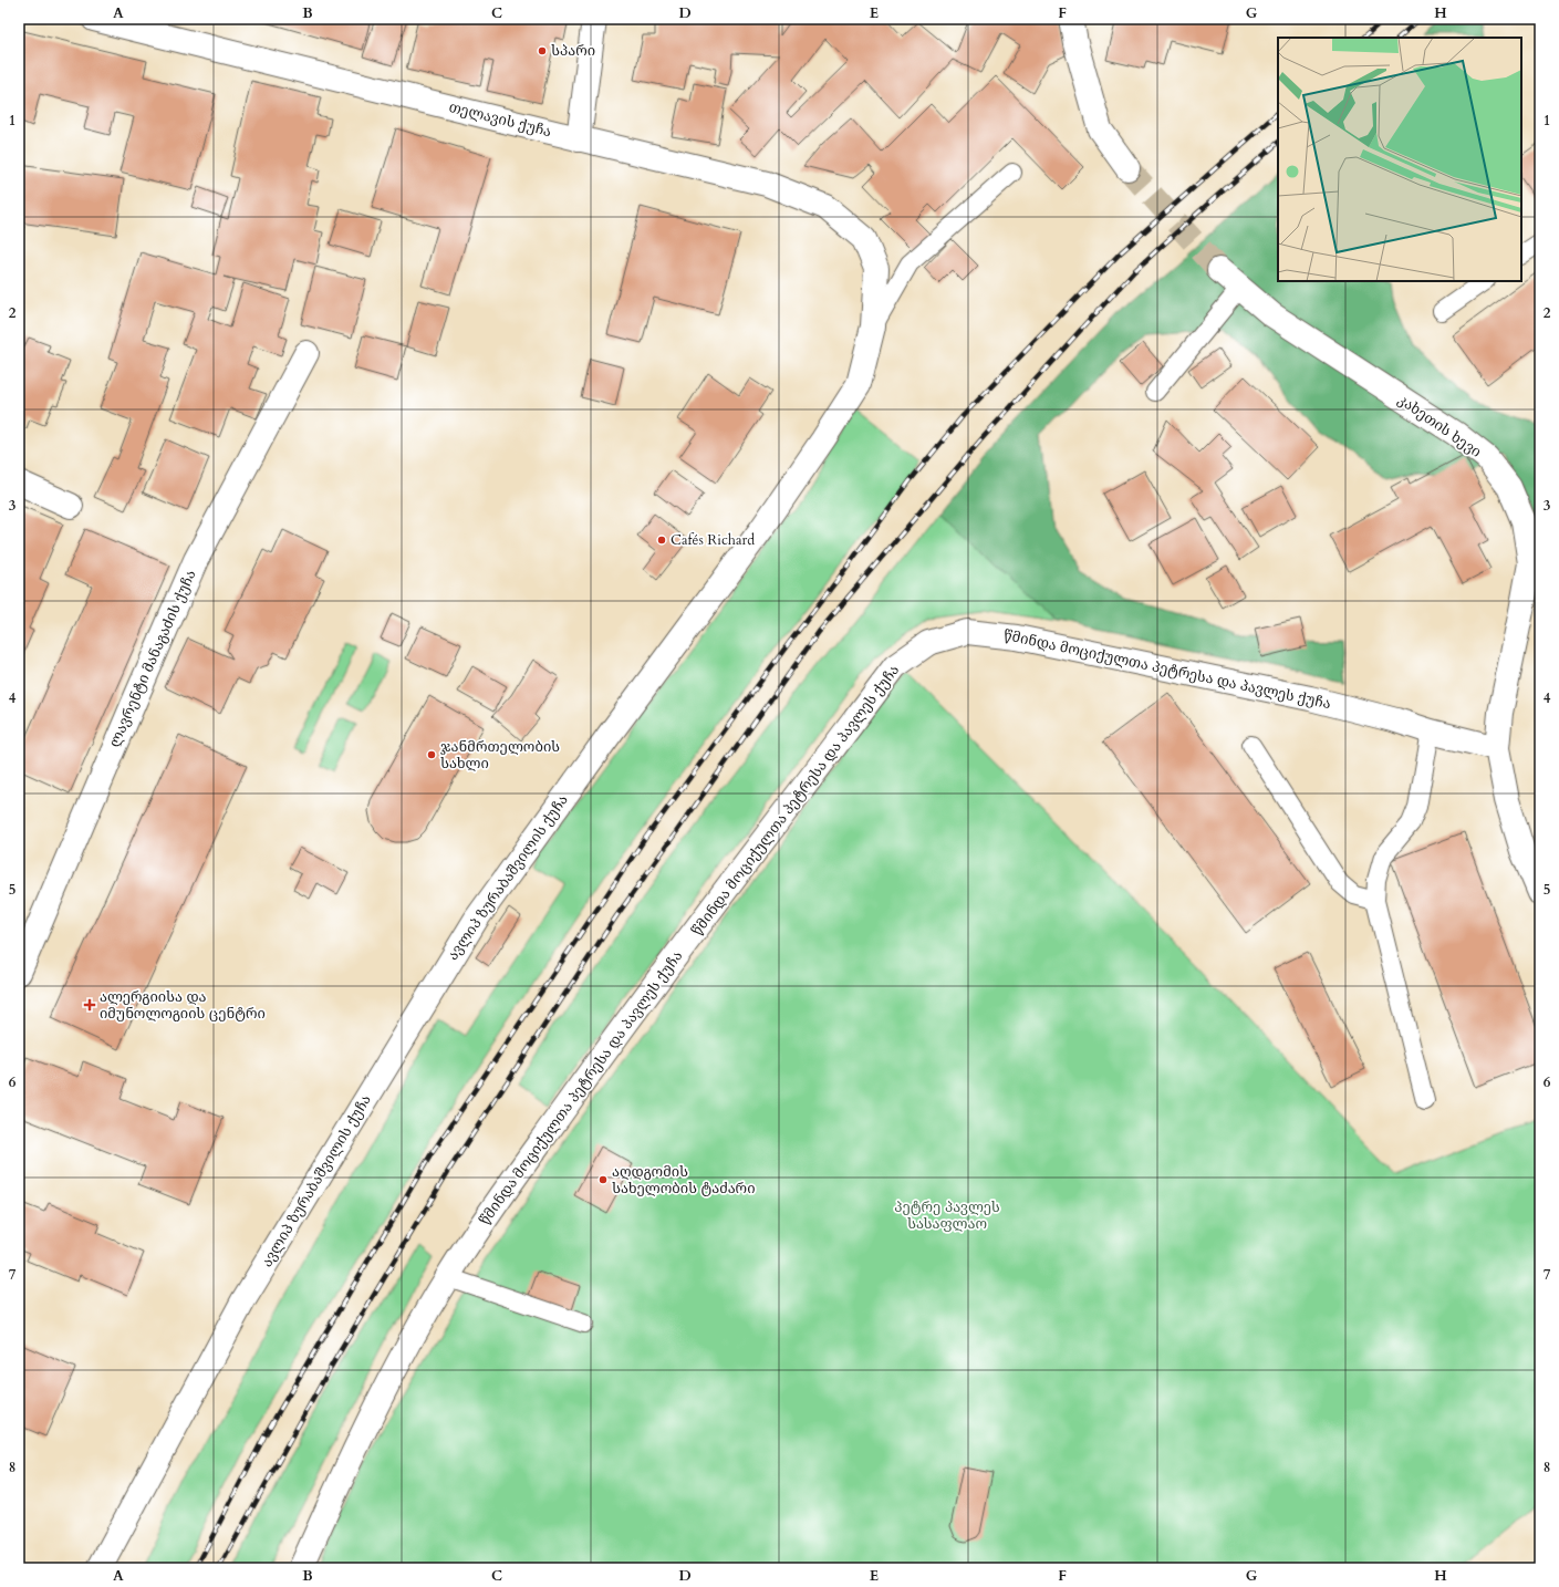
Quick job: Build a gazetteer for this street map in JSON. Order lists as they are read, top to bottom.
{
  "streets": {
    "street": [
      "თელავის ქუჩა",
      "კახეთის ხევი",
      "ლავრენტი მანაგაძის ქუჩა",
      "წმინდა მოციქულთა პეტრესა და პავლეს ქუჩა",
      "ავლიპ ზურაბაშვილის ქუჩა"
    ]
  },
  "crossings": [
    ["თელავის ქუჩა", "ავლიპ ზურაბაშვილის ქუჩა"],
    ["კახეთის ხევი", "წმინდა მოციქულთა პეტრესა და პავლეს ქუჩა"]
  ],
  "parks": ["პეტრე პავლეს სასაფლაო"],
  "places": {
    "other": [
      "სპარი",
      "Cafés Richard",
      "ჯანმრთელობის სახლი",
      "აღდგომის სახელობის ტაძარი"
    ],
    "health": ["ალერგიისა და იმუნოლოგიის ცენტრი"]
  },
  "grid": {
    "columns": [
      "A",
      "B",
      "C",
      "D",
      "E",
      "F",
      "G",
      "H"
    ],
    "rows": [
      "1",
      "2",
      "3",
      "4",
      "5",
      "6",
      "7",
      "8"
    ]
  }
}
